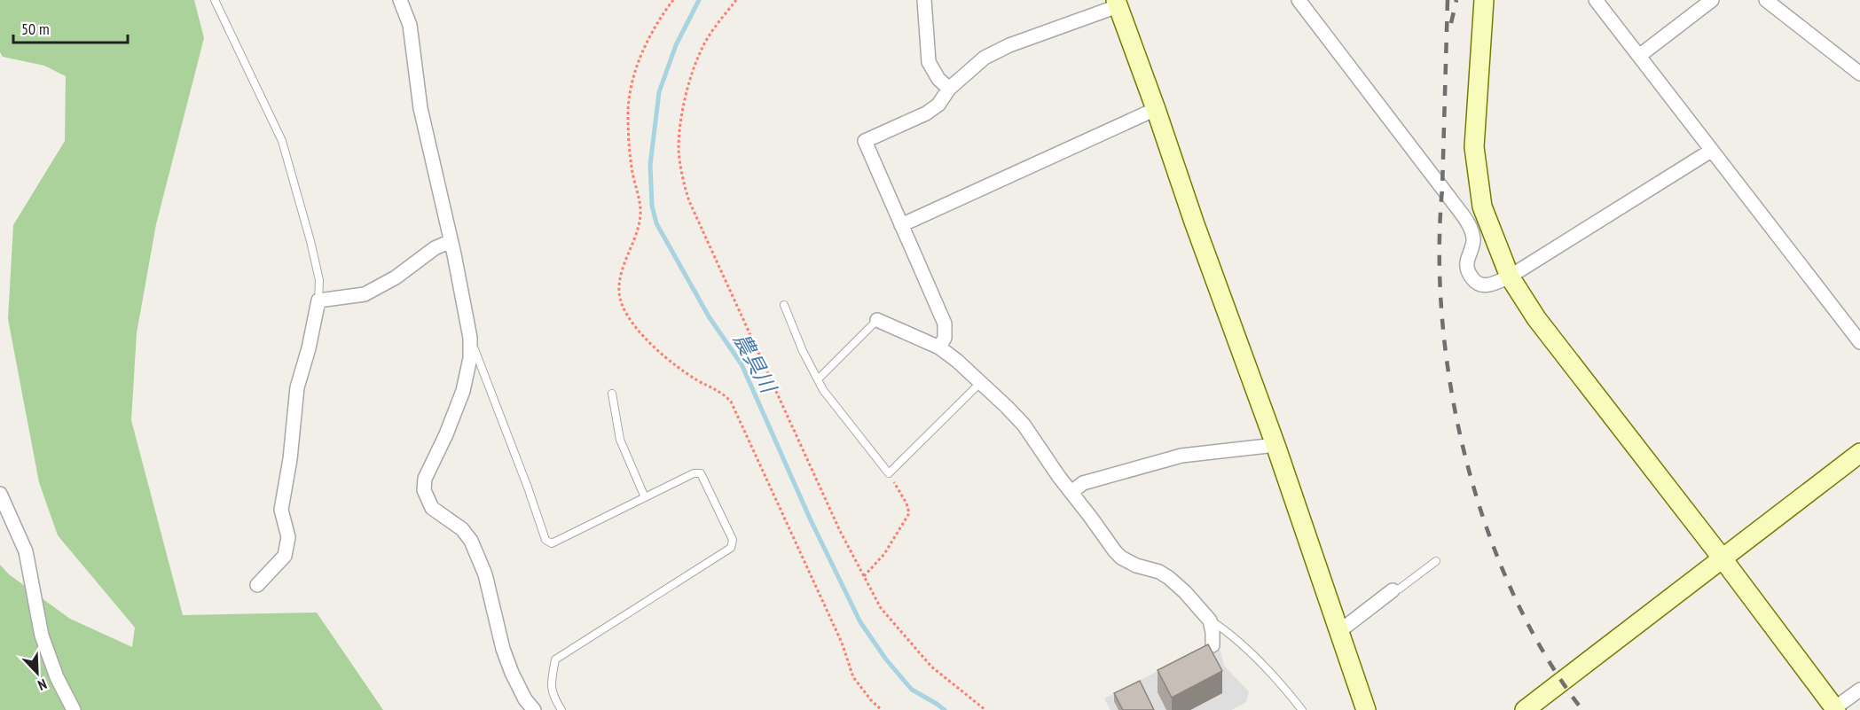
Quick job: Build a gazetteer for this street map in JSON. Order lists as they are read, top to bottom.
{
  "water": ["農具川"],
  "scale_bar": "50 m",
  "north": "bottom right"
}
